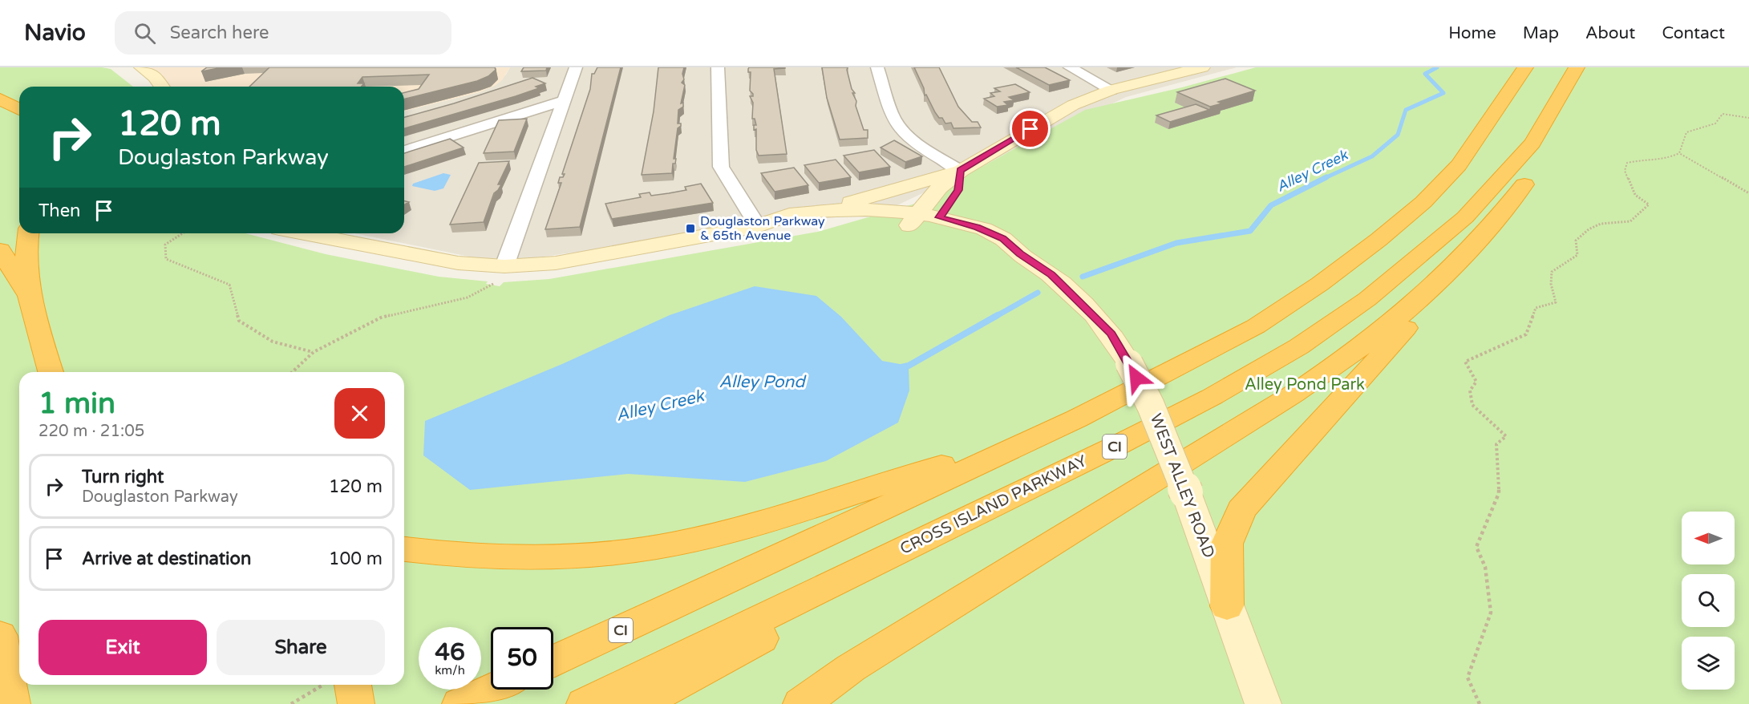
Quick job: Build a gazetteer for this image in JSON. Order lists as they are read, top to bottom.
{
  "streets": {
    "highway": ["CI", "CROSS ISLAND PARKWAY"],
    "main road": ["WEST ALLEY ROAD"]
  },
  "water": ["Alley Creek", "Alley Pond"],
  "parks": ["Alley Pond Park"],
  "places": {
    "transit": ["Douglaston Parkway & 65th Avenue"]
  },
  "north": "left",
  "page": {
    "header": "Navio",
    "search": "Search here",
    "nav": [
      "Home",
      "Map",
      "About",
      "Contact"
    ],
    "turn": ["120 m", "Douglaston Parkway"],
    "then": "Then",
    "heading": ["1 min", "220 m · 21:05"],
    "list": [
      {
        "name": "Turn right",
        "note": "Douglaston Parkway",
        "value": "120 m"
      },
      {
        "name": "Arrive at destination",
        "value": "100 m"
      }
    ],
    "buttons": ["Exit", "Share"],
    "speed": "46 km/h",
    "limit": "50"
  }
}
